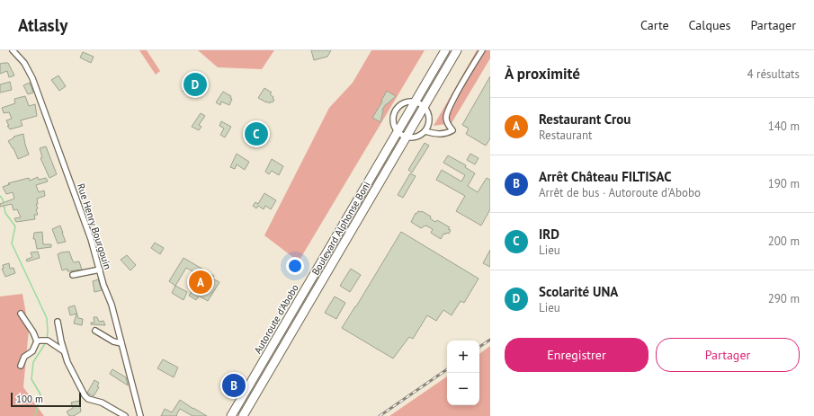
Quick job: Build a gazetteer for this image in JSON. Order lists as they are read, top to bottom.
{
  "streets": {
    "main road": ["Boulevard Alphonse Boni", "Autoroute d'Abobo"],
    "street": ["Rue Henry Bourgouin"]
  },
  "scale_bar": "100 m",
  "page": {
    "header": "Atlasly",
    "nav": ["Carte", "Calques", "Partager"],
    "heading": ["À proximité", "4 résultats"],
    "pins": [
      "D",
      "C",
      "A",
      "B"
    ],
    "list": [
      {
        "mark": "A",
        "name": "Restaurant Crou",
        "note": "Restaurant",
        "value": "140 m"
      },
      {
        "mark": "B",
        "name": "Arrêt Château FILTISAC",
        "note": "Arrêt de bus · Autoroute d'Abobo",
        "value": "190 m"
      },
      {
        "mark": "C",
        "name": "IRD",
        "note": "Lieu",
        "value": "200 m"
      },
      {
        "mark": "D",
        "name": "Scolarité UNA",
        "note": "Lieu",
        "value": "290 m"
      }
    ],
    "buttons": ["Enregistrer", "Partager"],
    "map_buttons": ["+", "−"],
    "scale": "100 m"
  }
}
